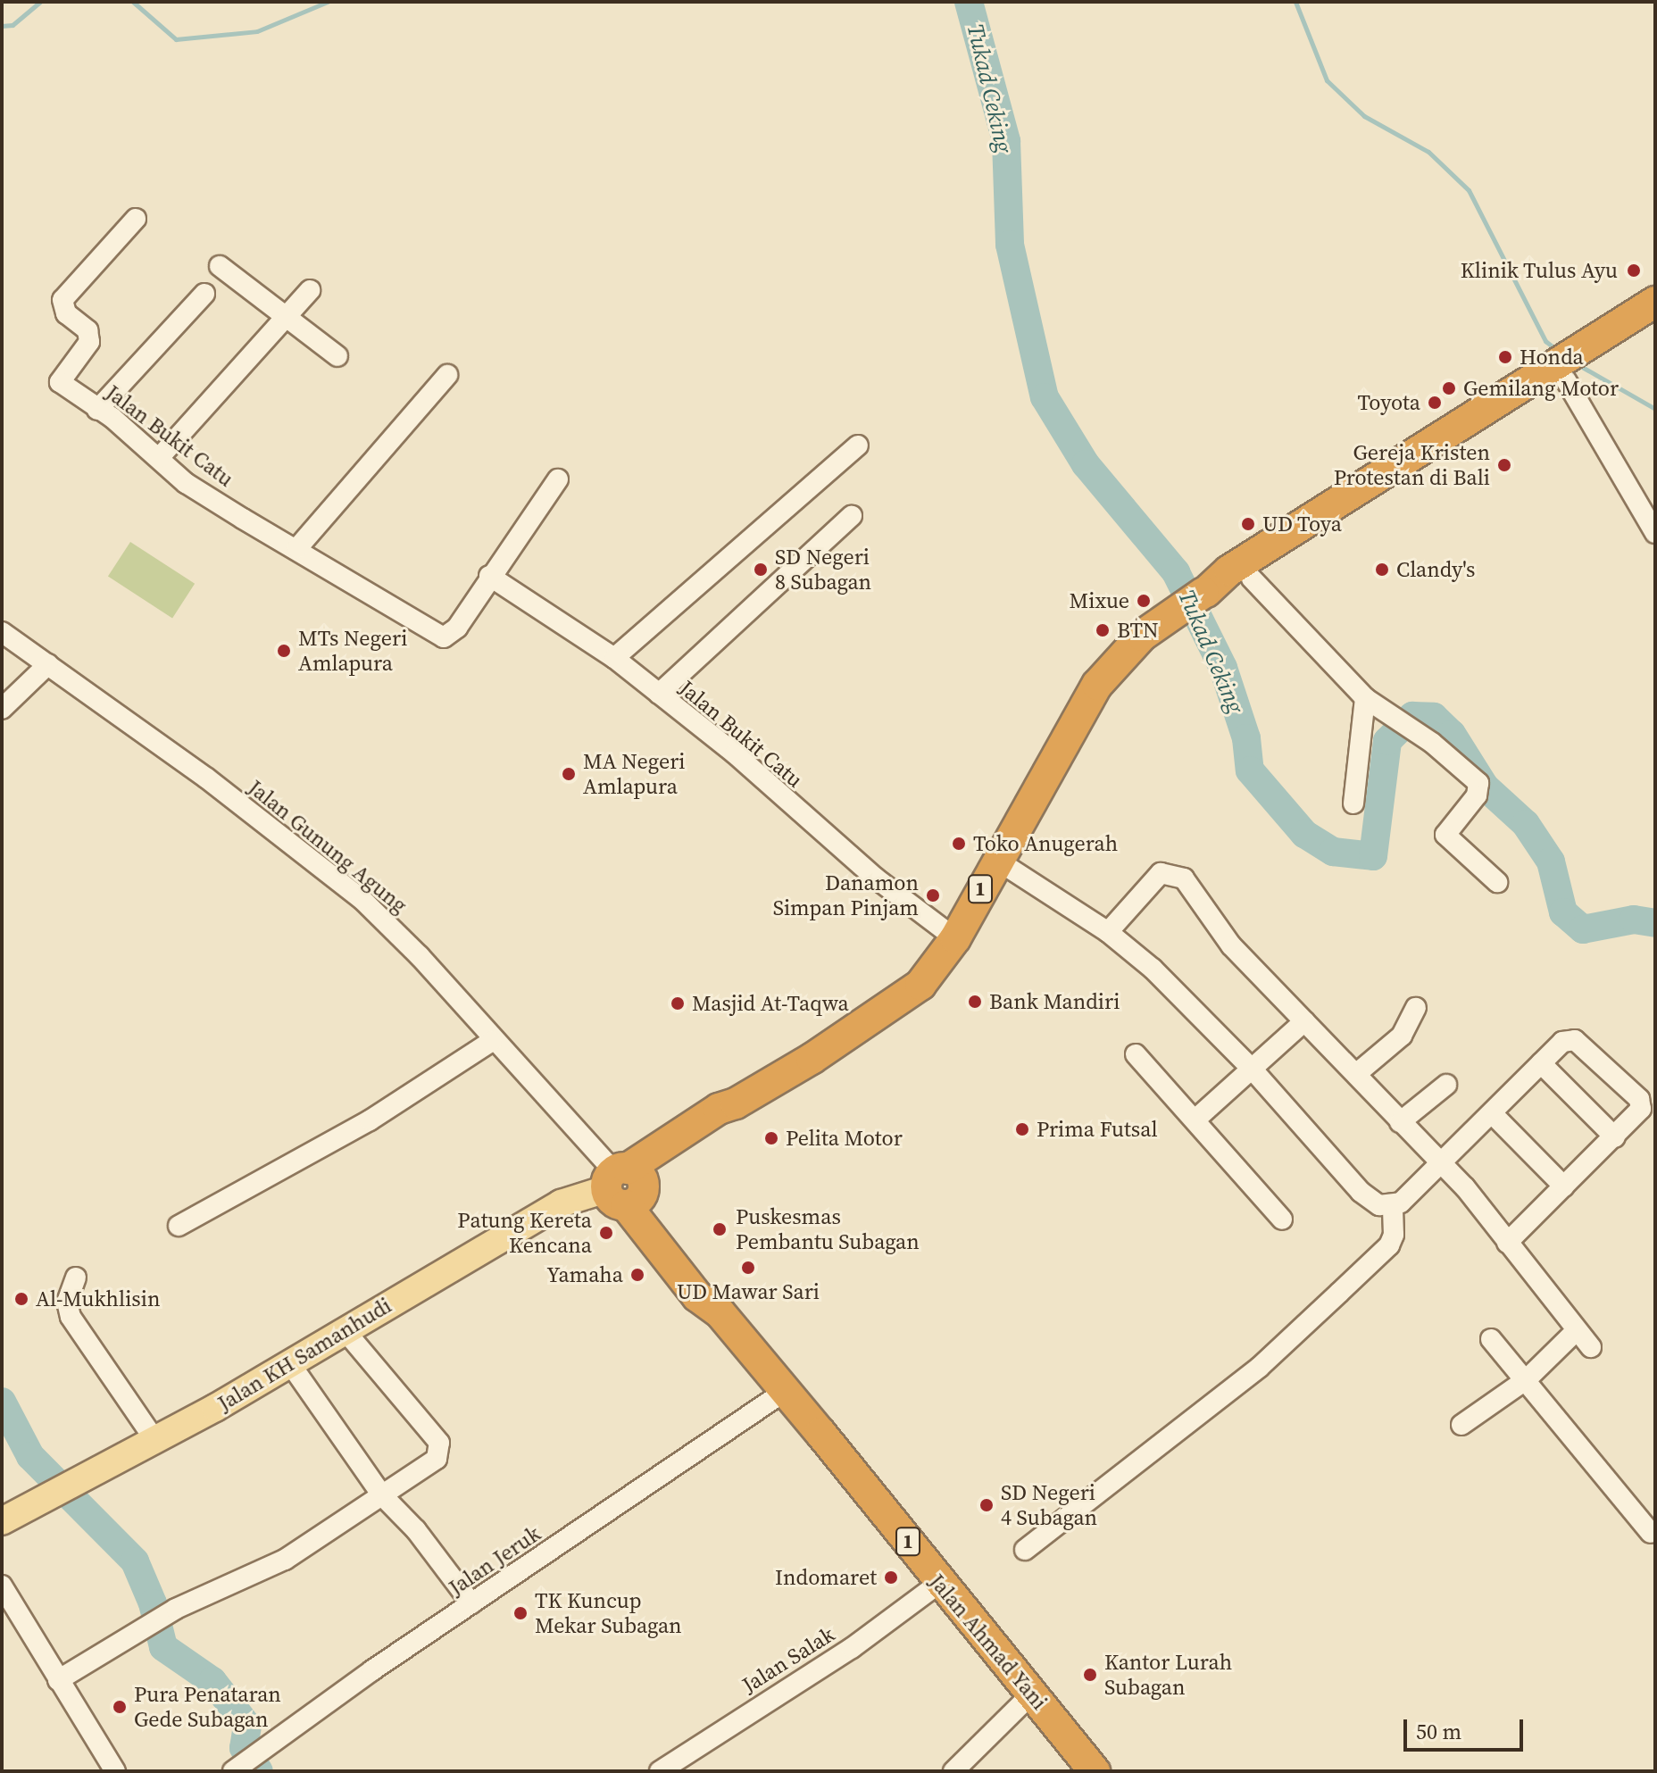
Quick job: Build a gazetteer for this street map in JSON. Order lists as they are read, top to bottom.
{
  "streets": {
    "highway": ["1", "Jalan Ahmad Yani"],
    "main road": ["Jalan KH Samanhudi"],
    "street": [
      "Jalan Bukit Catu",
      "Jalan Gunung Agung",
      "Jalan Jeruk",
      "Jalan Salak"
    ]
  },
  "crossings": [
    ["Jalan Bukit Catu", "1"],
    ["Jalan Gunung Agung", "1"],
    ["Jalan Gunung Agung", "Jalan KH Samanhudi"],
    ["Jalan Gunung Agung", "Jalan Ahmad Yani"],
    ["1", "Jalan KH Samanhudi"],
    ["1", "Jalan Ahmad Yani"],
    ["Jalan KH Samanhudi", "Jalan Ahmad Yani"],
    ["Jalan Jeruk", "Jalan Ahmad Yani"],
    ["Jalan Ahmad Yani", "Jalan Salak"]
  ],
  "water": ["Tukad Ceking"],
  "places": [
    "Klinik Tulus Ayu",
    "Honda",
    "Gemilang Motor",
    "Toyota",
    "Gereja Kristen Protestan di Bali",
    "UD Toya",
    "SD Negeri 8 Subagan",
    "Clandy's",
    "Mixue",
    "BTN",
    "MTs Negeri Amlapura",
    "MA Negeri Amlapura",
    "Toko Anugerah",
    "Danamon Simpan Pinjam",
    "Bank Mandiri",
    "Masjid At-Taqwa",
    "Prima Futsal",
    "Pelita Motor",
    "Puskesmas Pembantu Subagan",
    "Patung Kereta Kencana",
    "UD Mawar Sari",
    "Yamaha",
    "Al-Mukhlisin",
    "SD Negeri 4 Subagan",
    "Indomaret",
    "TK Kuncup Mekar Subagan",
    "Kantor Lurah Subagan",
    "Pura Penataran Gede Subagan"
  ],
  "scale_bar": "50 m"
}
